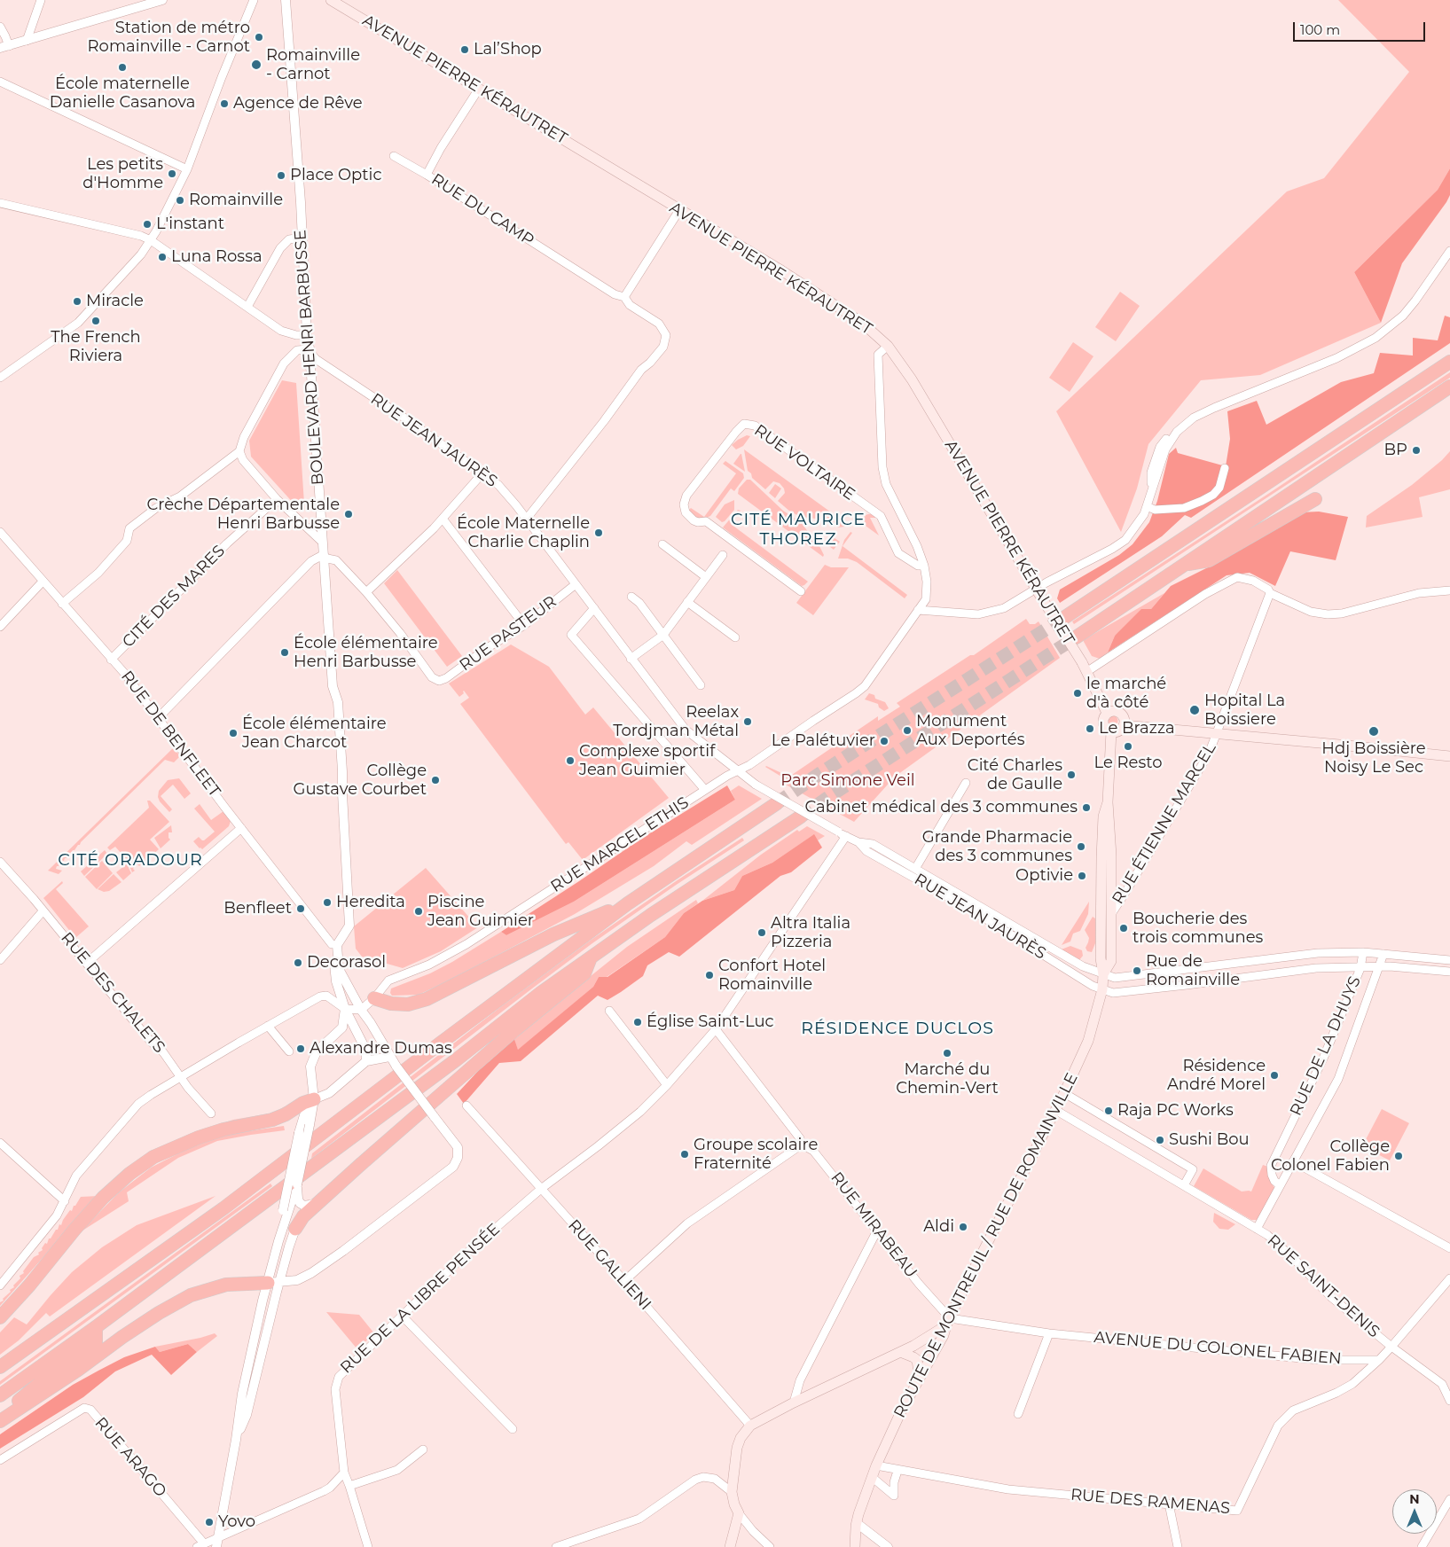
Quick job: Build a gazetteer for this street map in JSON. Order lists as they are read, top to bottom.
{
  "streets": {
    "main road": ["AVENUE PIERRE KÉRAUTRET", "ROUTE DE MONTREUIL / RUE DE ROMAINVILLE"],
    "street": [
      "RUE DU CAMP",
      "BOULEVARD HENRI BARBUSSE",
      "RUE JEAN JAURÈS",
      "RUE VOLTAIRE",
      "CITÉ DES MARES",
      "RUE PASTEUR",
      "RUE DE BENFLEET",
      "RUE ÉTIENNE MARCEL",
      "RUE MARCEL ETHIS",
      "RUE DES CHALETS",
      "RUE DE LA DHUYS",
      "RUE MIRABEAU",
      "RUE GALLIENI",
      "RUE SAINT-DENIS",
      "RUE DE LA LIBRE PENSÉE",
      "AVENUE DU COLONEL FABIEN",
      "RUE ARAGO",
      "RUE DES RAMENAS"
    ]
  },
  "crossings": [
    ["AVENUE PIERRE KÉRAUTRET", "RUE DU CAMP"],
    ["AVENUE PIERRE KÉRAUTRET", "RUE MARCEL ETHIS"],
    ["RUE DU CAMP", "RUE JEAN JAURÈS"],
    ["BOULEVARD HENRI BARBUSSE", "RUE JEAN JAURÈS"],
    ["RUE JEAN JAURÈS", "RUE PASTEUR"],
    ["RUE JEAN JAURÈS", "RUE MARCEL ETHIS"],
    ["RUE JEAN JAURÈS", "RUE DE LA DHUYS"],
    ["RUE JEAN JAURÈS", "ROUTE DE MONTREUIL / RUE DE ROMAINVILLE"],
    ["RUE JEAN JAURÈS", "RUE DE LA LIBRE PENSÉE"],
    ["RUE VOLTAIRE", "RUE MARCEL ETHIS"],
    ["CITÉ DES MARES", "RUE DE BENFLEET"],
    ["RUE DE LA DHUYS", "RUE SAINT-DENIS"],
    ["RUE MIRABEAU", "ROUTE DE MONTREUIL / RUE DE ROMAINVILLE"],
    ["RUE MIRABEAU", "RUE DE LA LIBRE PENSÉE"],
    ["RUE MIRABEAU", "AVENUE DU COLONEL FABIEN"],
    ["ROUTE DE MONTREUIL / RUE DE ROMAINVILLE", "RUE SAINT-DENIS"],
    ["ROUTE DE MONTREUIL / RUE DE ROMAINVILLE", "AVENUE DU COLONEL FABIEN"],
    ["ROUTE DE MONTREUIL / RUE DE ROMAINVILLE", "RUE DES RAMENAS"],
    ["RUE GALLIENI", "RUE DE LA LIBRE PENSÉE"],
    ["AVENUE DU COLONEL FABIEN", "RUE DES RAMENAS"]
  ],
  "districts": ["CITÉ MAURICE THOREZ", "CITÉ ORADOUR", "RÉSIDENCE DUCLOS"],
  "parks": ["Parc Simone Veil"],
  "places": [
    "Station de métro Romainville - Carnot",
    "Lal’Shop",
    "Romainville - Carnot",
    "École maternelle Danielle Casanova",
    "Agence de Rêve",
    "Les petits d'Homme",
    "Place Optic",
    "Romainville",
    "L'instant",
    "Luna Rossa",
    "Miracle",
    "The French Riviera",
    "BP",
    "Crèche Départementale Henri Barbusse",
    "École Maternelle Charlie Chaplin",
    "École élémentaire Henri Barbusse",
    "le marché d'à côté",
    "Hopital La Boissiere",
    "Reelax Tordjman Métal",
    "Le Brazza",
    "Monument Aux Deportés",
    "Hdj Boissière Noisy Le Sec",
    "École élémentaire Jean Charcot",
    "Le Palétuvier",
    "Le Resto",
    "Complexe sportif Jean Guimier",
    "Cité Charles de Gaulle",
    "Collège Gustave Courbet",
    "Cabinet médical des 3 communes",
    "Grande Pharmacie des 3 communes",
    "Optivie",
    "Heredita",
    "Benfleet",
    "Piscine Jean Guimier",
    "Boucherie des trois communes",
    "Altra Italia Pizzeria",
    "Decorasol",
    "Rue de Romainville",
    "Confort Hotel Romainville",
    "Église Saint-Luc",
    "Alexandre Dumas",
    "Marché du Chemin-Vert",
    "Résidence André Morel",
    "Raja PC Works",
    "Sushi Bou",
    "Groupe scolaire Fraternité",
    "Collège Colonel Fabien",
    "Aldi",
    "Yovo"
  ],
  "scale_bar": "100 m",
  "north": "top"
}
